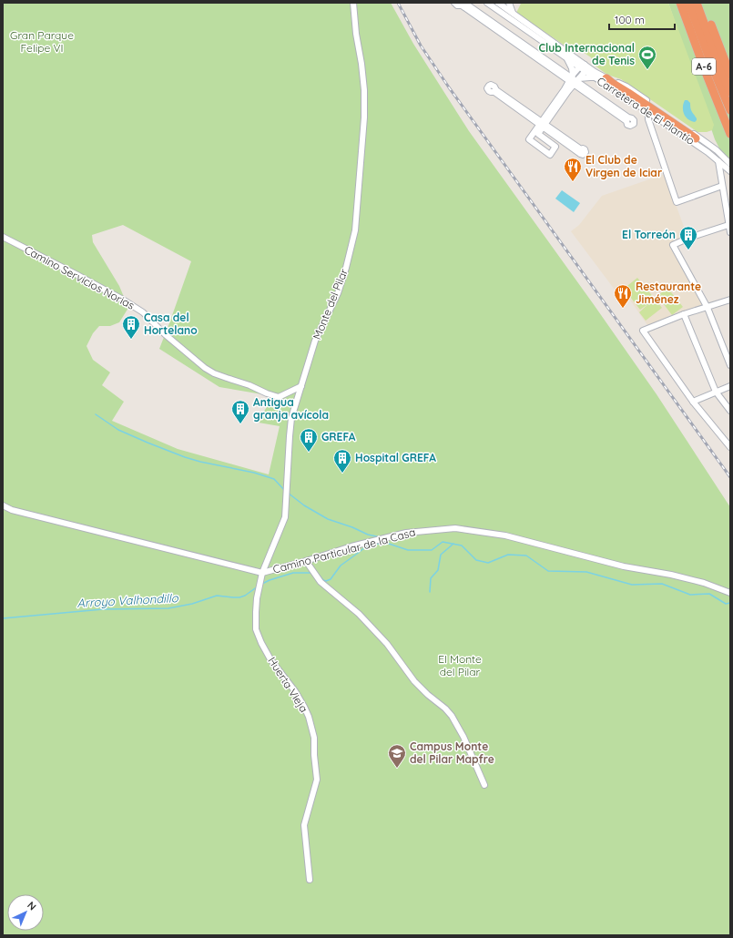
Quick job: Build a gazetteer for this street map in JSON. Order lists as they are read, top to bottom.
{
  "streets": {
    "highway": ["A-6"],
    "street": [
      "Carretera de El Plantío",
      "Camino Servicios Norias",
      "Monte del Pilar",
      "Camino Particular de la Casa",
      "Huerta Vieja"
    ]
  },
  "crossings": [
    ["Camino Servicios Norias", "Monte del Pilar"],
    ["Monte del Pilar", "Camino Particular de la Casa"],
    ["Monte del Pilar", "Huerta Vieja"]
  ],
  "water": ["Arroyo Valhondillo"],
  "parks": ["Gran Parque Felipe VI", "El Monte del Pilar"],
  "places": {
    "sports": ["Club Internacional de Tenis"],
    "restaurant": ["El Club de Virgen de Iciar", "Restaurante Jiménez"],
    "building": [
      "El Torreón",
      "Casa del Hortelano",
      "Antigua granja avícola",
      "GREFA",
      "Hospital GREFA"
    ],
    "school or university": ["Campus Monte del Pilar Mapfre"]
  },
  "scale_bar": "100 m",
  "north": "top right"
}
